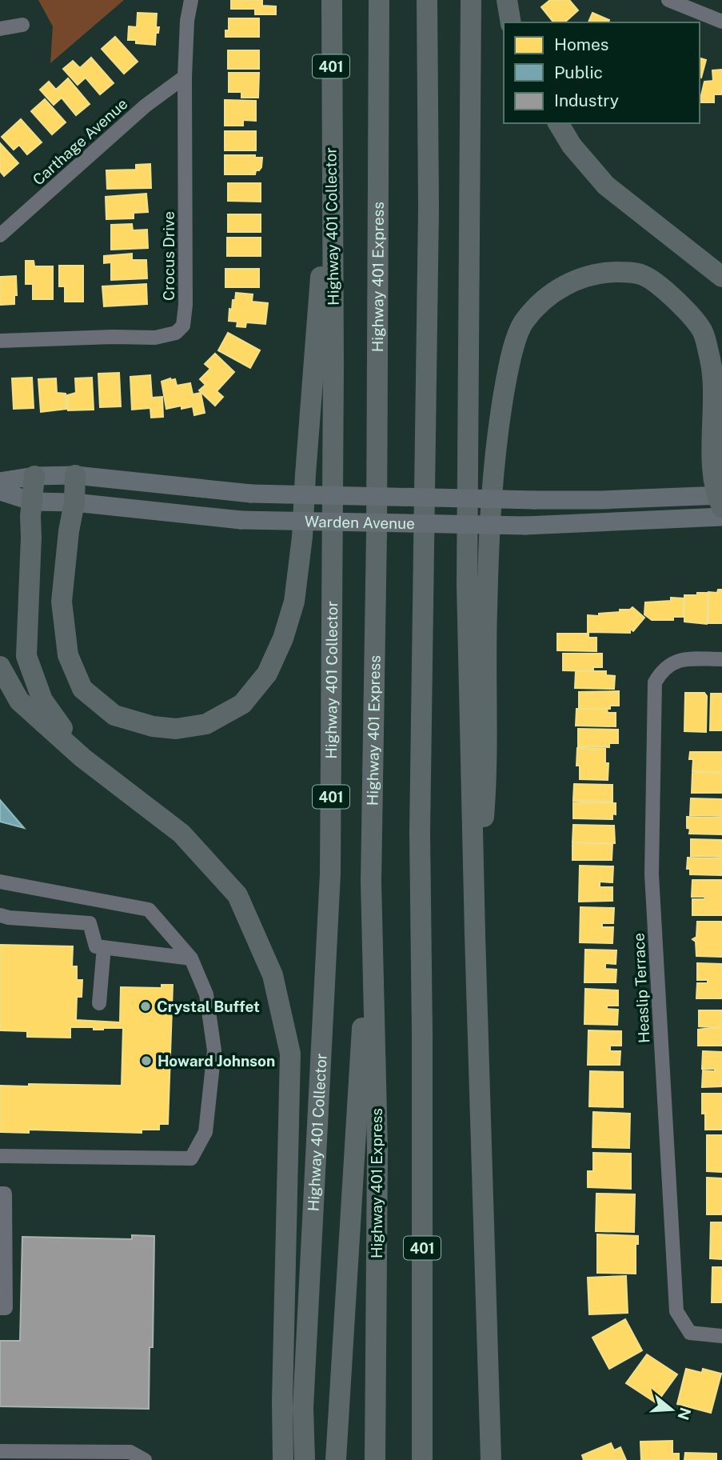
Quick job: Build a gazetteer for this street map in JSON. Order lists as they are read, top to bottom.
{
  "streets": {
    "highway": ["401", "Highway 401 Collector", "Highway 401 Express"],
    "main road": ["Warden Avenue"],
    "street": ["Carthage Avenue", "Crocus Drive", "Heaslip Terrace"]
  },
  "crossings": [
    ["Carthage Avenue", "Crocus Drive"]
  ],
  "places": ["Crystal Buffet", "Howard Johnson"],
  "legend": ["Homes", "Public", "Industry"],
  "north": "right"
}
